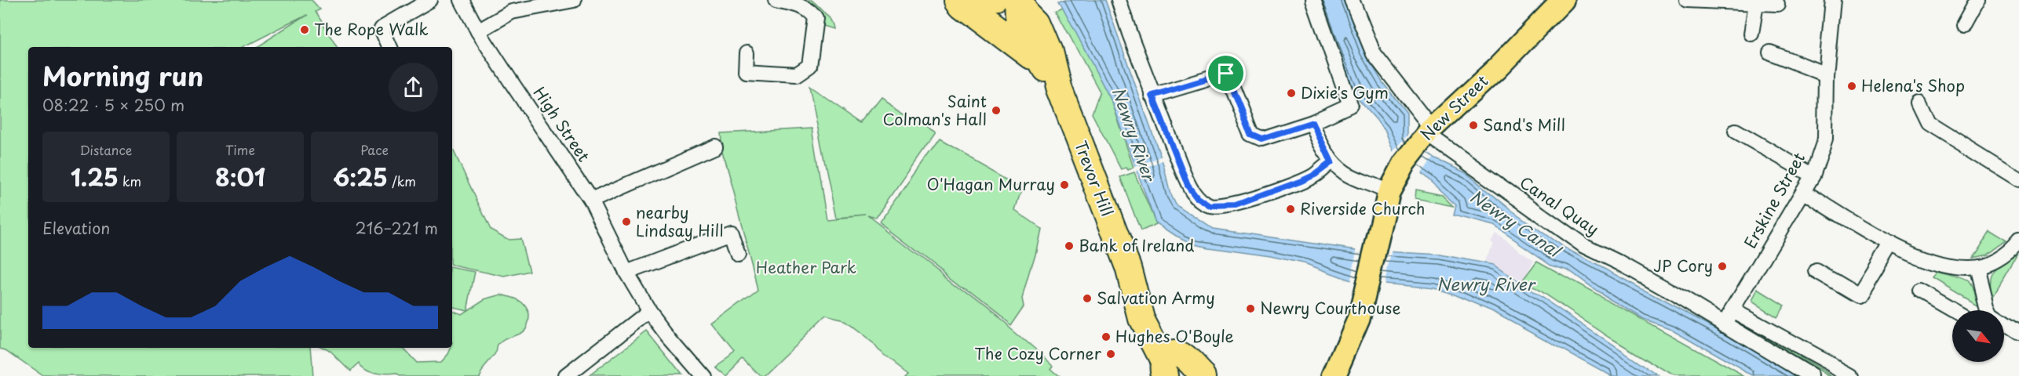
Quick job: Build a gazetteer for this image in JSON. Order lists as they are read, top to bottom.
{
  "streets": {
    "highway": ["Trevor Hill"],
    "main road": ["New Street"],
    "street": ["High Street", "Erskine Street", "Canal Quay"]
  },
  "crossings": [
    ["New Street", "Canal Quay"],
    ["Erskine Street", "Canal Quay"]
  ],
  "water": ["Newry River", "Newry Canal"],
  "parks": ["Heather Park"],
  "places": [
    "The Rope Walk",
    "Helena's Shop",
    "Dixie's Gym",
    "Saint Colman's Hall",
    "Sand's Mill",
    "O'Hagan Murray",
    "Riverside Church",
    "nearby Lindsay Hill",
    "Bank of Ireland",
    "JP Cory",
    "Salvation Army",
    "Newry Courthouse",
    "Hughes O'Boyle",
    "The Cozy Corner"
  ],
  "north": "bottom right",
  "page": {
    "heading": ["Morning run", "08:22 · 5 × 250 m"],
    "stats": [
      ["Distance", "1.25 km"],
      ["Time", "8:01"],
      ["Pace", "6:25 /km"]
    ],
    "chart": ["Elevation", "216–221 m"]
  }
}
